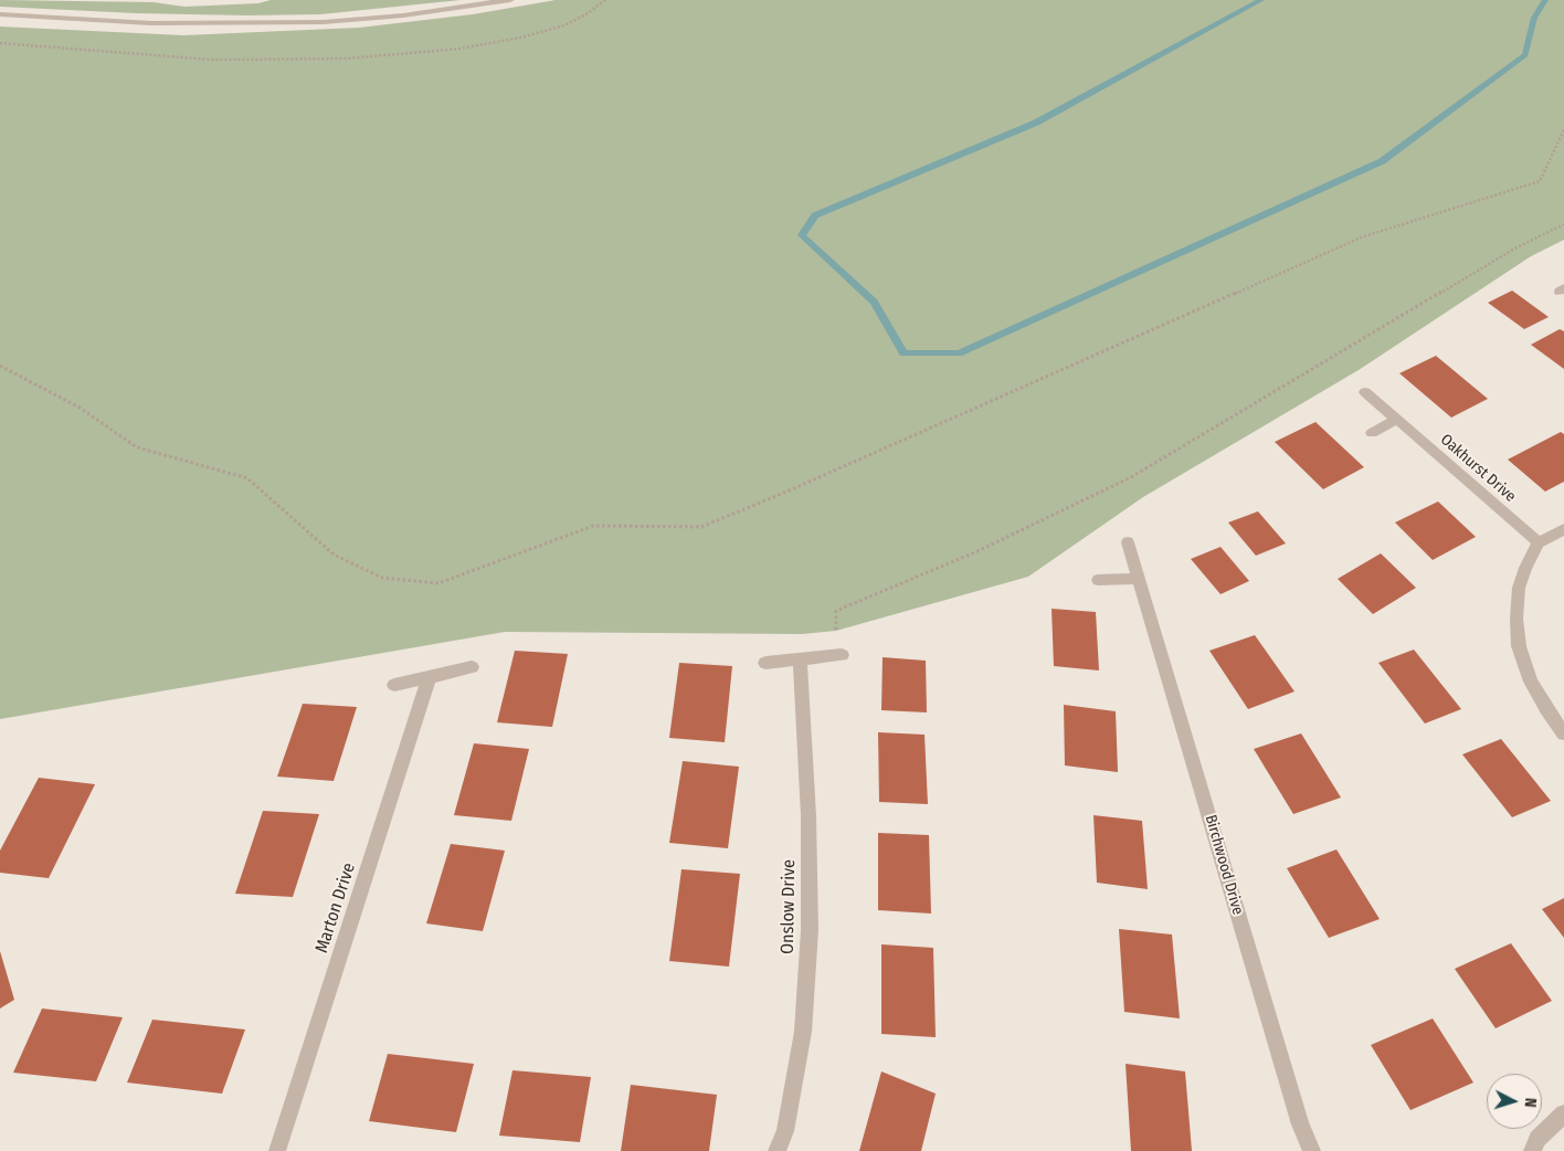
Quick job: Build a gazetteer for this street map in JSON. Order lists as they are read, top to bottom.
{
  "streets": {
    "street": [
      "Oakhurst Drive",
      "Birchwood Drive",
      "Onslow Drive",
      "Marton Drive"
    ]
  },
  "north": "right"
}
